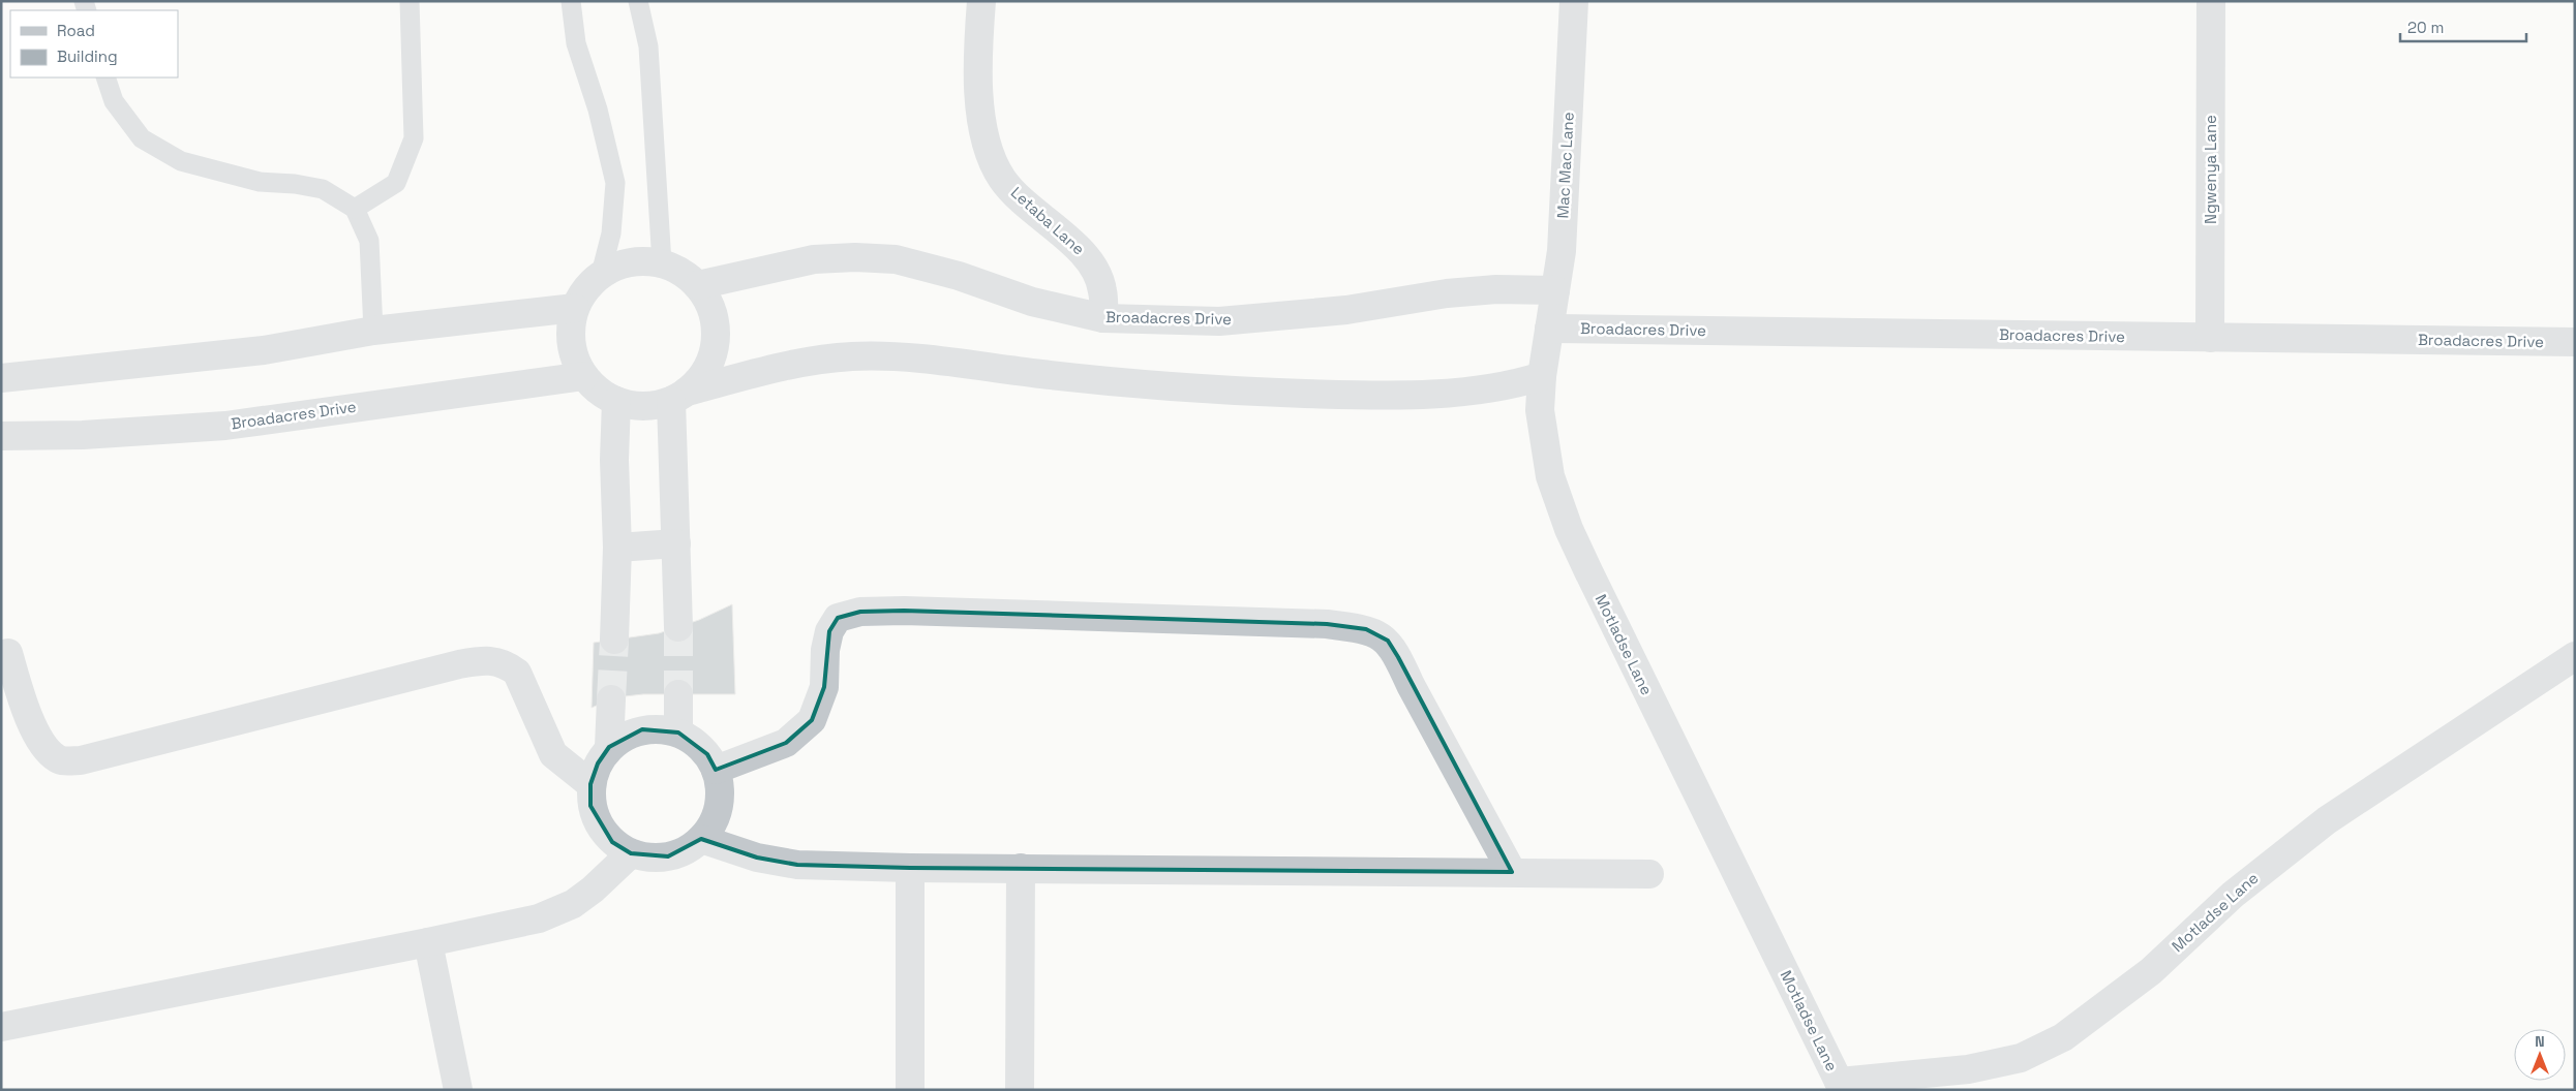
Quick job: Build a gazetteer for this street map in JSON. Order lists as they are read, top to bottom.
{
  "streets": {
    "street": [
      "Mac Mac Lane",
      "Ngwenya Lane",
      "Letaba Lane",
      "Broadacres Drive",
      "Motladse Lane"
    ]
  },
  "crossings": [
    ["Mac Mac Lane", "Broadacres Drive"],
    ["Mac Mac Lane", "Motladse Lane"],
    ["Ngwenya Lane", "Broadacres Drive"],
    ["Letaba Lane", "Broadacres Drive"],
    ["Broadacres Drive", "Motladse Lane"]
  ],
  "legend": ["Road", "Building"],
  "scale_bar": "20 m",
  "north": "top"
}
